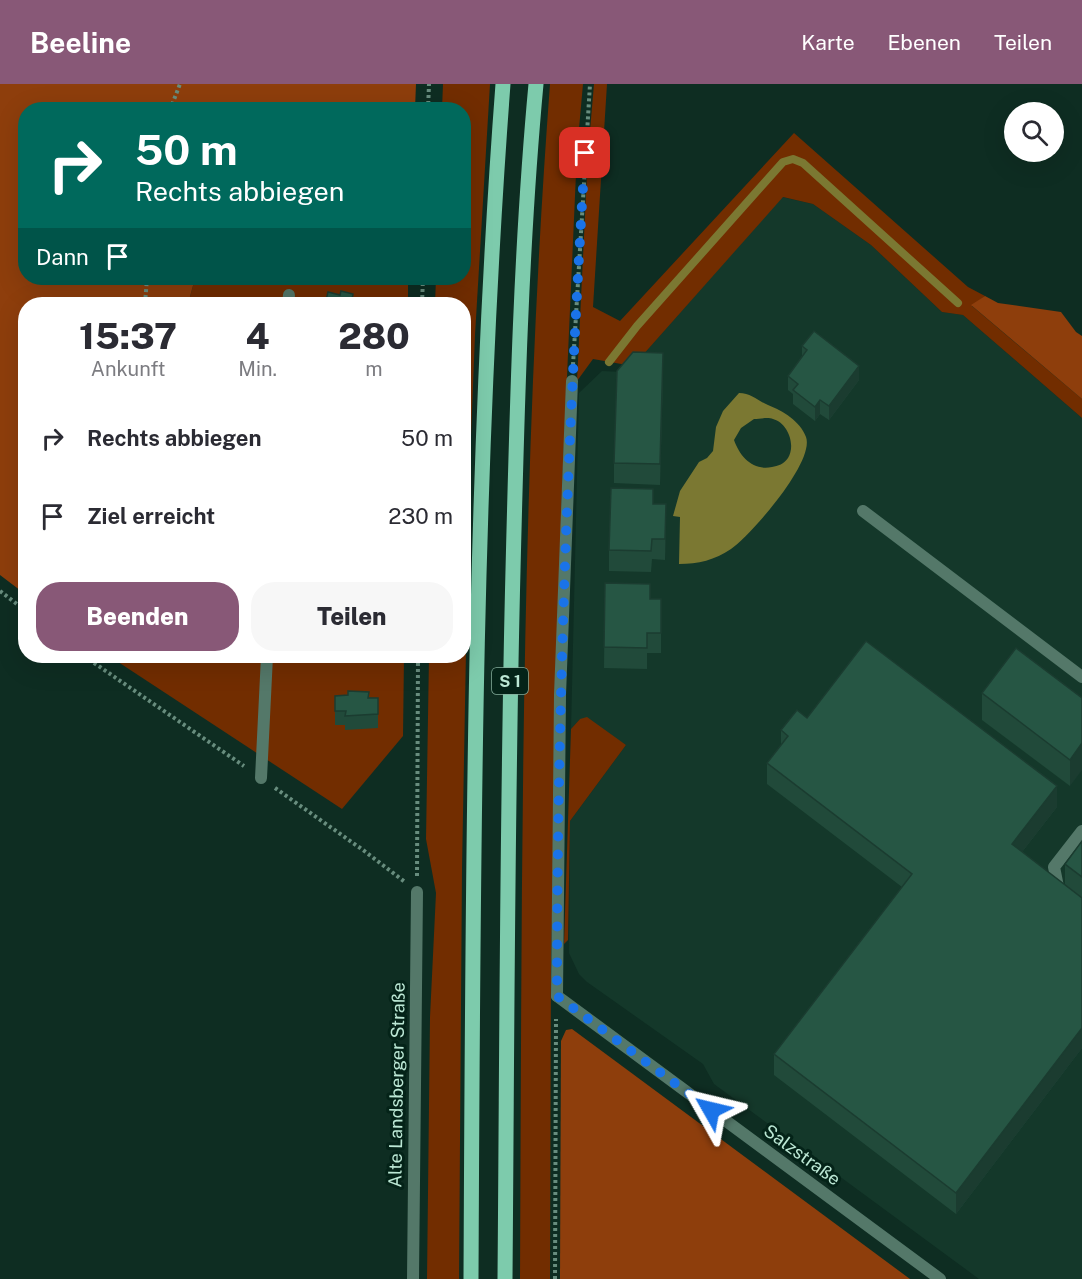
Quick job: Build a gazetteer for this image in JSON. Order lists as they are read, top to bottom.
{
  "streets": {
    "main road": ["S 1"],
    "street": ["Alte Landsberger Straße", "Salzstraße"]
  },
  "page": {
    "header": "Beeline",
    "nav": ["Karte", "Ebenen", "Teilen"],
    "turn": ["50 m", "Rechts abbiegen"],
    "then": "Dann",
    "eta": [
      "15:37",
      "Ankunft",
      "4",
      "Min.",
      "280",
      "m"
    ],
    "list": [
      {
        "name": "Rechts abbiegen",
        "value": "50 m"
      },
      {
        "name": "Ziel erreicht",
        "value": "230 m"
      }
    ],
    "buttons": ["Beenden", "Teilen"]
  }
}
